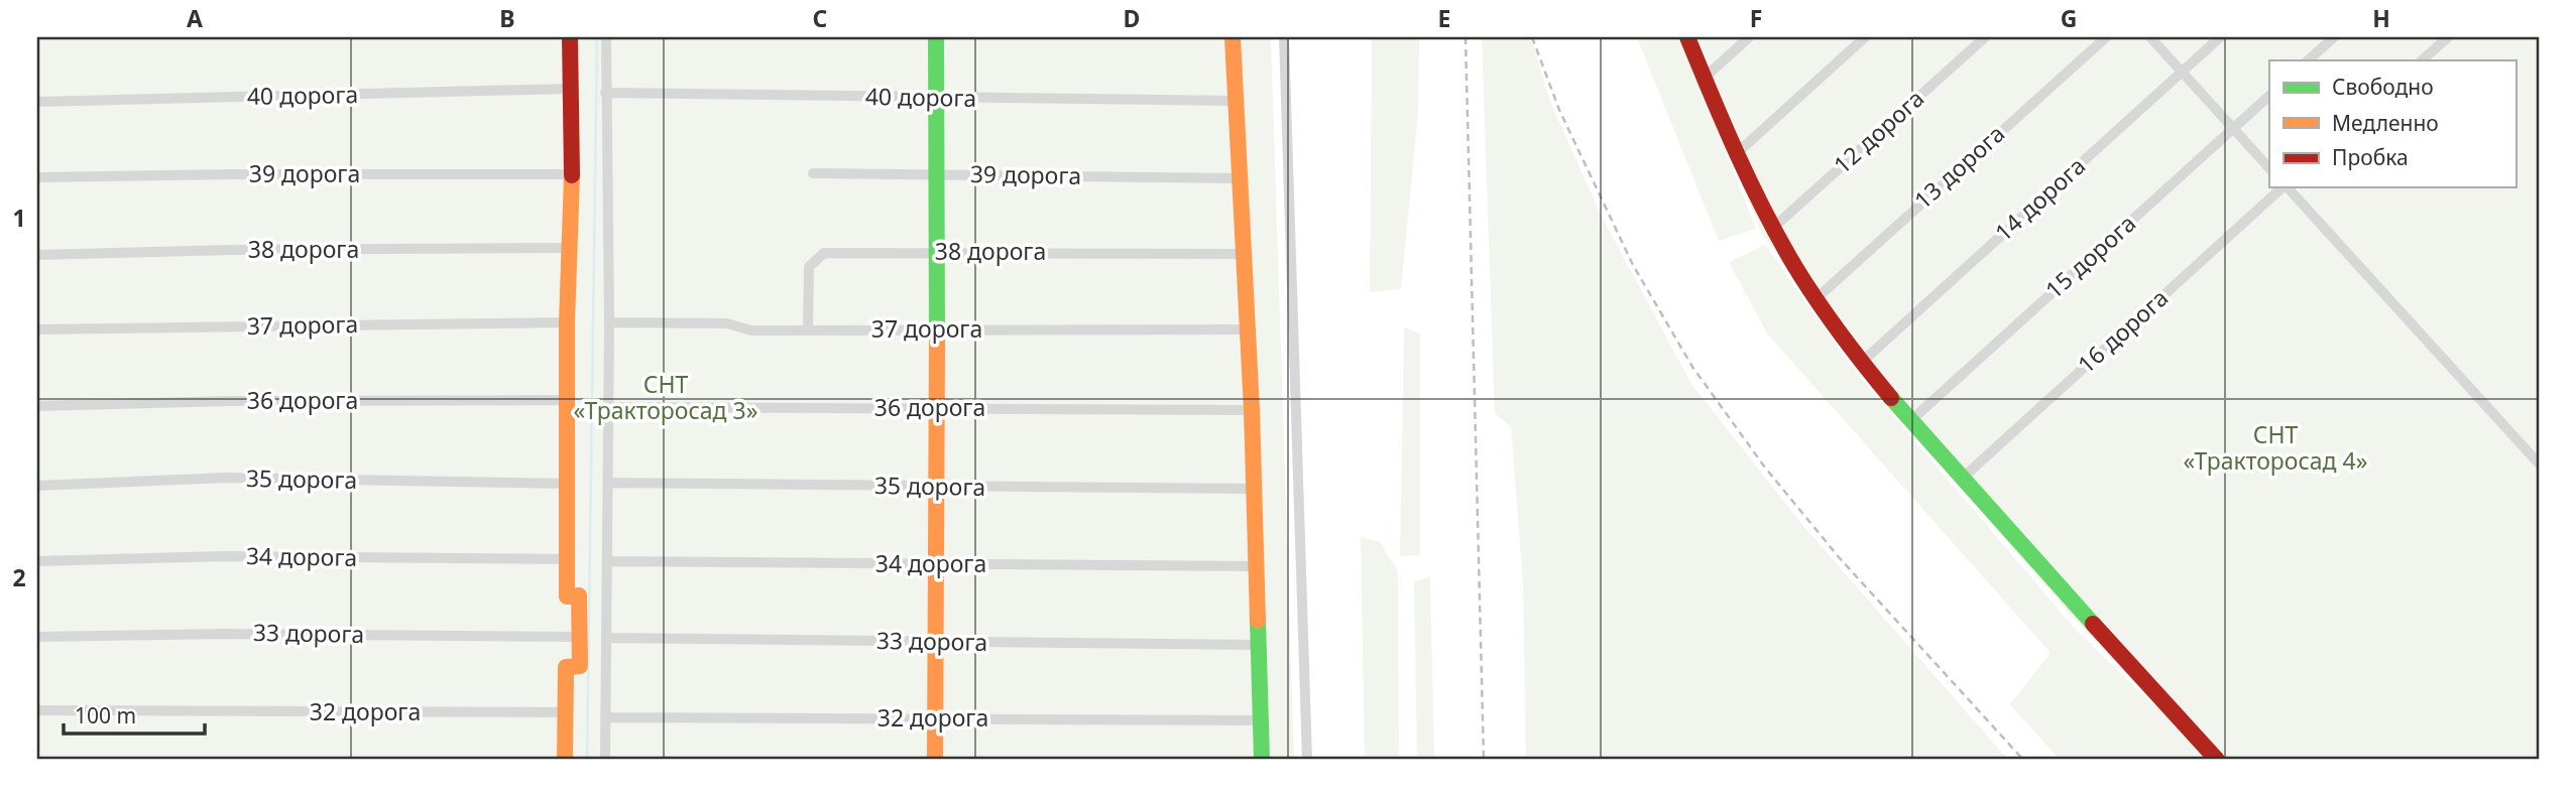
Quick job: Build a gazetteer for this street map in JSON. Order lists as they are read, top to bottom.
{
  "streets": {
    "street": [
      "40 дорога",
      "12 дорога",
      "13 дорога",
      "39 дорога",
      "14 дорога",
      "38 дорога",
      "15 дорога",
      "37 дорога",
      "16 дорога",
      "36 дорога",
      "35 дорога",
      "34 дорога",
      "33 дорога",
      "32 дорога"
    ]
  },
  "crossings": [
    ["38 дорога", "37 дорога"]
  ],
  "parks": ["СНТ «Тракторосад 3»", "СНТ «Тракторосад 4»"],
  "legend": ["Свободно", "Медленно", "Пробка"],
  "scale_bar": "100 m",
  "grid": {
    "columns": [
      "A",
      "B",
      "C",
      "D",
      "E",
      "F",
      "G",
      "H"
    ],
    "rows": ["1", "2"]
  }
}
